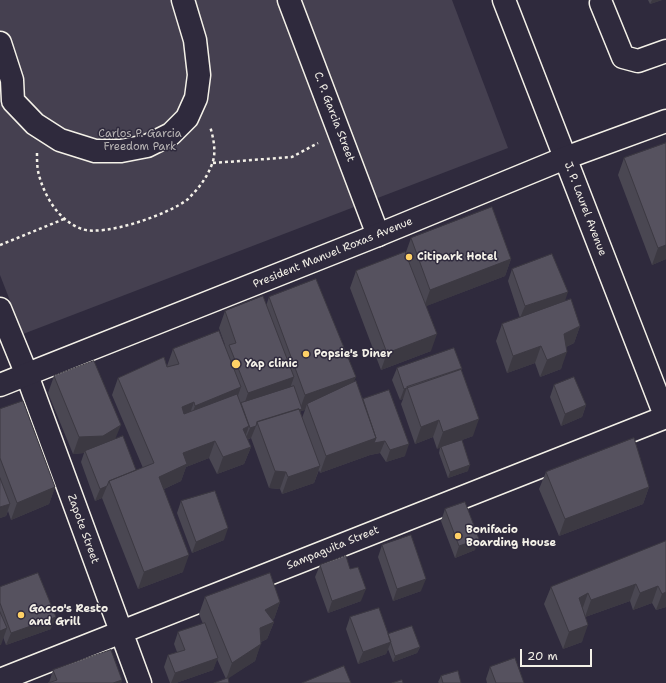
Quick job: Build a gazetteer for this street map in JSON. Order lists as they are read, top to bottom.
{
  "streets": {
    "street": [
      "C. P. Garcia Street",
      "J. P. Laurel Avenue",
      "President Manuel Roxas Avenue",
      "Zapote Street",
      "Sampaguita Street"
    ]
  },
  "crossings": [
    ["C. P. Garcia Street", "President Manuel Roxas Avenue"],
    ["J. P. Laurel Avenue", "President Manuel Roxas Avenue"],
    ["J. P. Laurel Avenue", "Sampaguita Street"],
    ["President Manuel Roxas Avenue", "Zapote Street"],
    ["Zapote Street", "Sampaguita Street"]
  ],
  "parks": ["Carlos P. Garcia Freedom Park"],
  "places": [
    "Citipark Hotel",
    "Popsie's Diner",
    "Yap clinic",
    "Bonifacio Boarding House",
    "Gacco's Resto and Grill"
  ],
  "scale_bar": "20 m"
}
